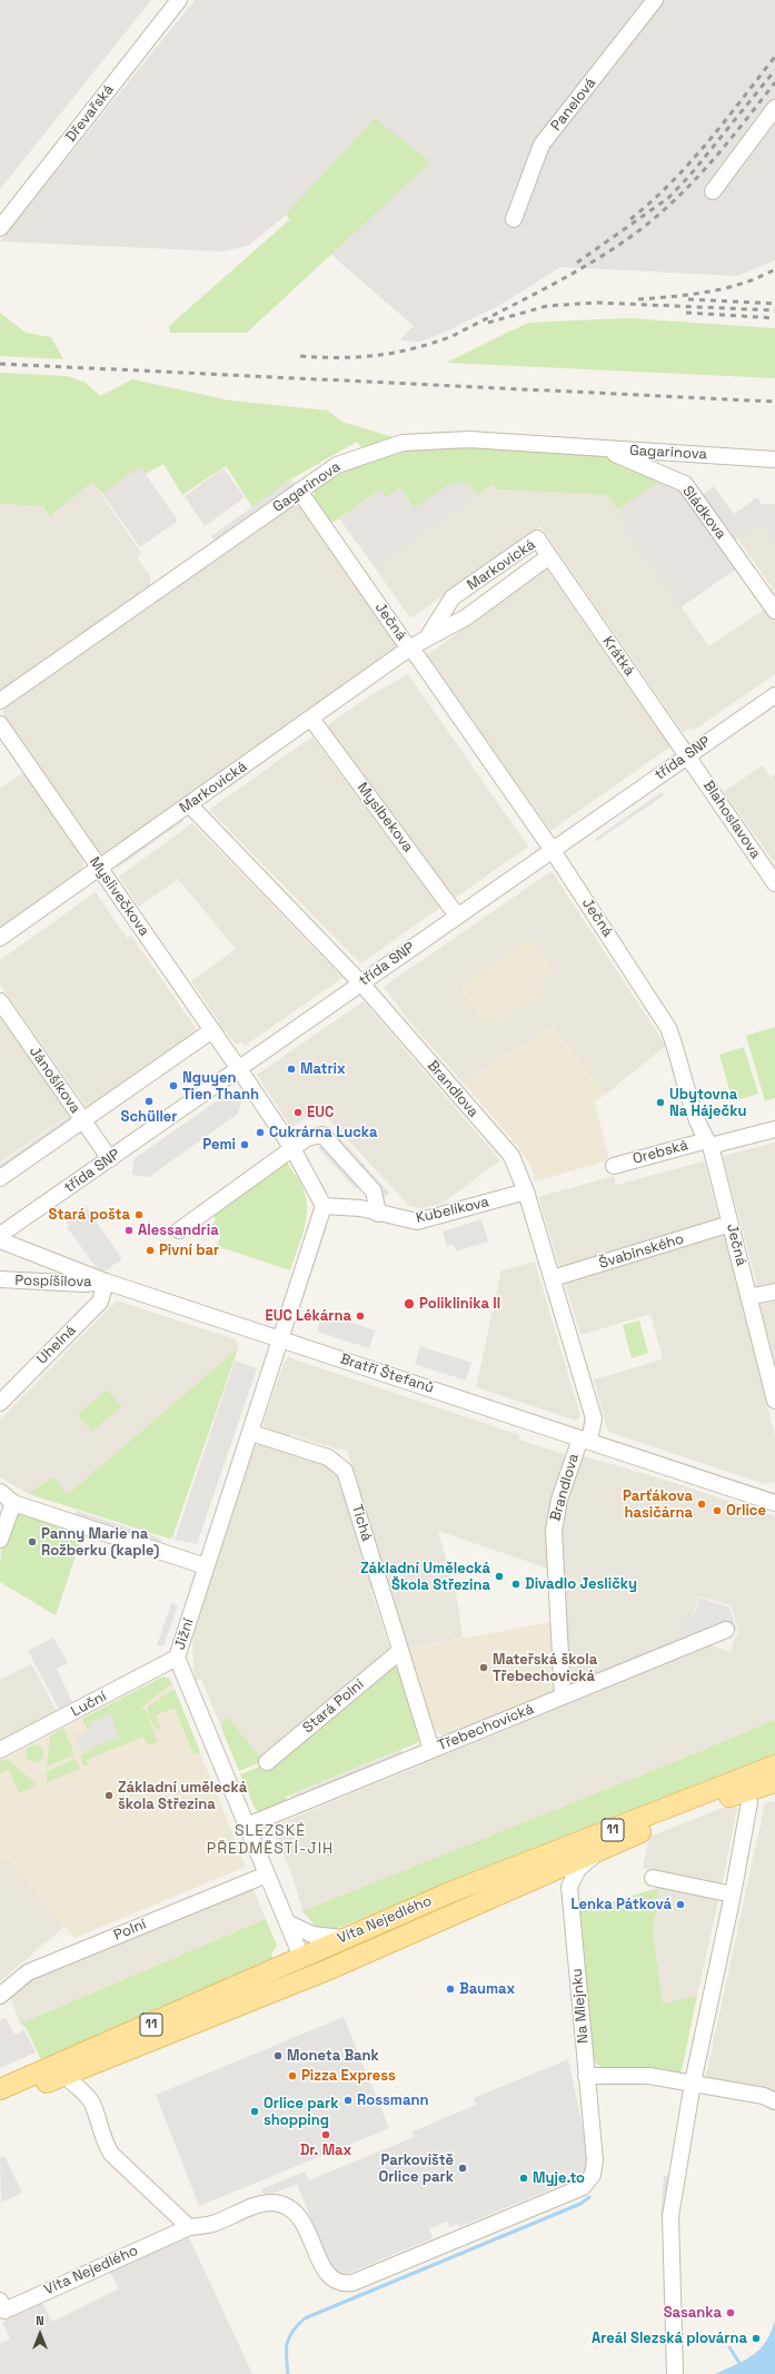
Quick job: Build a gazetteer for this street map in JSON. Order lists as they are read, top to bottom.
{
  "streets": {
    "main road": ["11", "Víta Nejedlého"],
    "street": [
      "Panelová",
      "Dřevařská",
      "Gagarinova",
      "Sládkova",
      "Markovická",
      "Ječná",
      "Krátká",
      "třída SNP",
      "Myslbekova",
      "Blahoslavova",
      "Myslivečkova",
      "Jánošíkova",
      "Brandlova",
      "Orebská",
      "Kubelíkova",
      "Švabinského",
      "Pospíšilova",
      "Uhelná",
      "Bratří Štefanů",
      "Tichá",
      "Jižní",
      "Luční",
      "Stará Polní",
      "Třebechovická",
      "Polní",
      "Na Mlejnku"
    ]
  },
  "crossings": [
    ["Gagarinova", "Sládkova"],
    ["Gagarinova", "Ječná"],
    ["Markovická", "Ječná"],
    ["Markovická", "Krátká"],
    ["Markovická", "Myslbekova"],
    ["Markovická", "Myslivečkova"],
    ["Markovická", "Brandlova"],
    ["Ječná", "třída SNP"],
    ["Ječná", "Orebská"],
    ["Ječná", "Švabinského"],
    ["Krátká", "třída SNP"],
    ["Krátká", "Blahoslavova"],
    ["třída SNP", "Myslbekova"],
    ["třída SNP", "Blahoslavova"],
    ["třída SNP", "Myslivečkova"],
    ["třída SNP", "Jánošíkova"],
    ["třída SNP", "Brandlova"],
    ["Brandlova", "Kubelíkova"],
    ["Brandlova", "Švabinského"],
    ["Brandlova", "Bratří Štefanů"],
    ["Brandlova", "Třebechovická"],
    ["Pospíšilova", "Uhelná"],
    ["Pospíšilova", "Bratří Štefanů"],
    ["Uhelná", "Bratří Štefanů"],
    ["Bratří Štefanů", "Jižní"],
    ["Tichá", "Jižní"],
    ["Tichá", "Stará Polní"],
    ["Tichá", "Třebechovická"],
    ["Jižní", "Luční"],
    ["Jižní", "Třebechovická"],
    ["Jižní", "Víta Nejedlého"],
    ["Jižní", "Polní"],
    ["Víta Nejedlého", "Na Mlejnku"]
  ],
  "districts": ["SLEZSKÉ PŘEDMĚSTÍ-JIH"],
  "places": [
    "Matrix",
    "Nguyen Tien Thanh",
    "Schüller",
    "Ubytovna Na Háječku",
    "EUC",
    "Cukrárna Lucka",
    "Pemi",
    "Stará pošta",
    "Alessandria",
    "Pivní bar",
    "Poliklinika II",
    "EUC Lékárna",
    "Parťákova hasičárna",
    "Orlice",
    "Panny Marie na Rožberku (kaple)",
    "Základní Umělecká Škola Střezina",
    "Divadlo Jesličky",
    "Mateřská škola Třebechovická",
    "Základní umělecká škola Střezina",
    "Lenka Pátková",
    "Baumax",
    "Moneta Bank",
    "Pizza Express",
    "Rossmann",
    "Orlice park shopping",
    "Dr. Max",
    "Parkoviště Orlice park",
    "Myje.to",
    "Sasanka",
    "Areál Slezská plovárna"
  ],
  "north": "top"
}
